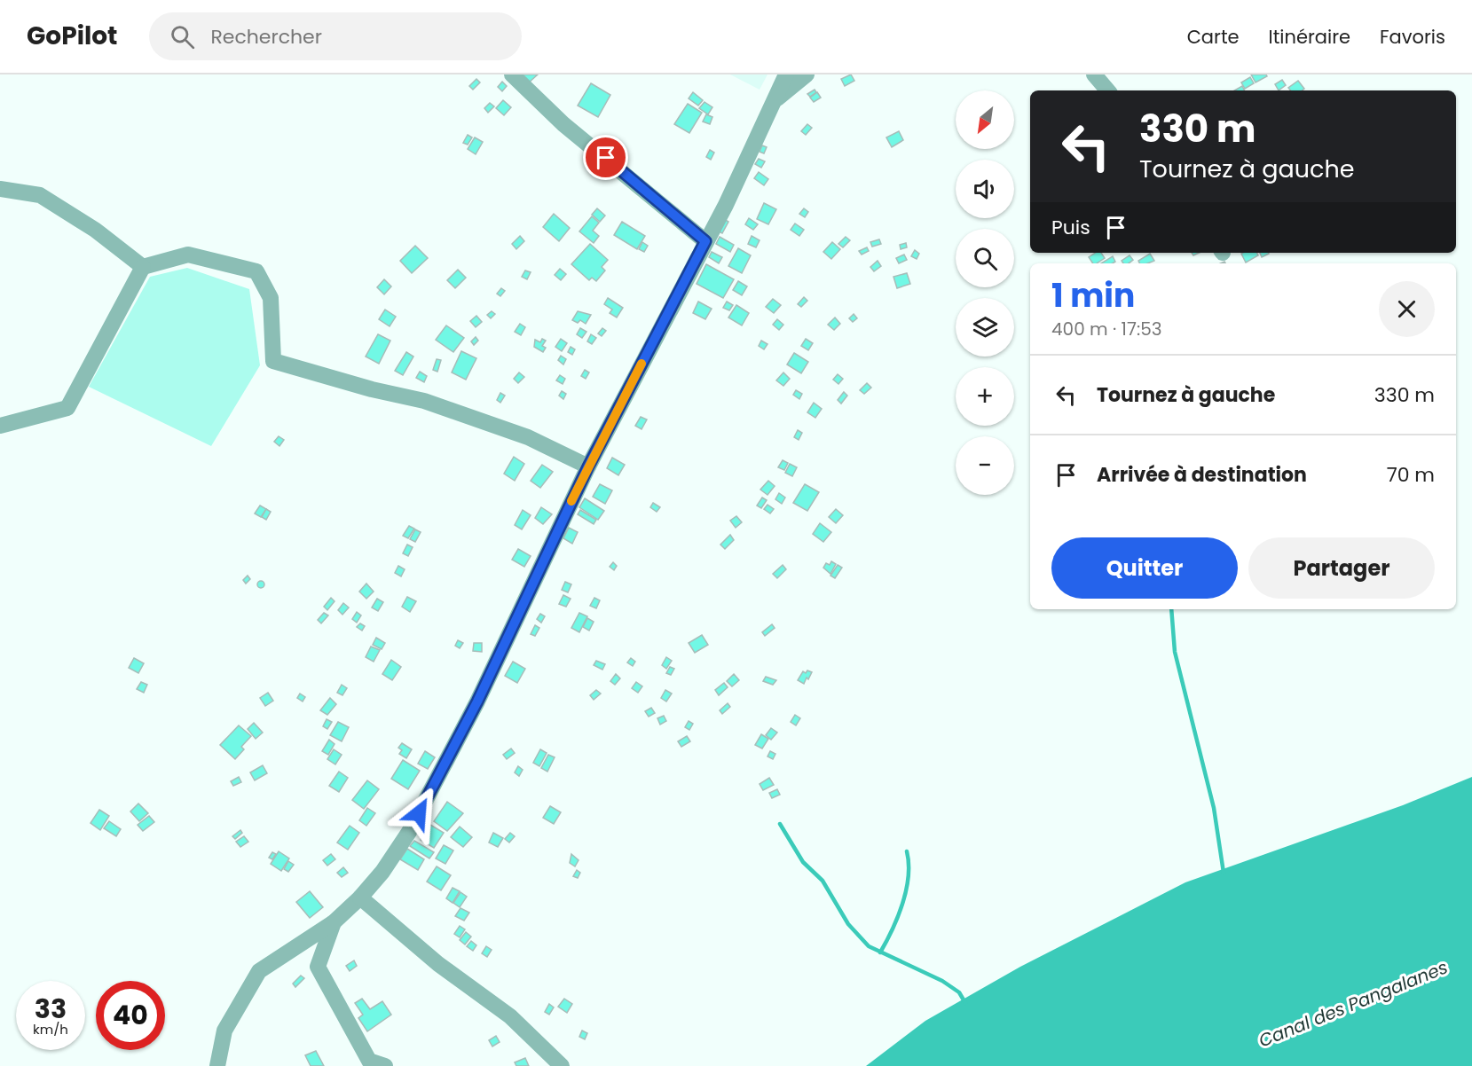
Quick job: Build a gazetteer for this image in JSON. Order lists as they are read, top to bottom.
{
  "water": ["Canal des Pangalanes"],
  "north": "bottom left",
  "page": {
    "header": "GoPilot",
    "search": "Rechercher",
    "nav": ["Carte", "Itinéraire", "Favoris"],
    "map_buttons": ["+", "−"],
    "turn": ["330 m", "Tournez à gauche"],
    "then": "Puis",
    "heading": ["1 min", "400 m · 17:53"],
    "list": [
      {
        "name": "Tournez à gauche",
        "value": "330 m"
      },
      {
        "name": "Arrivée à destination",
        "value": "70 m"
      }
    ],
    "buttons": ["Quitter", "Partager"],
    "speed": "33 km/h",
    "limit": "40"
  }
}
